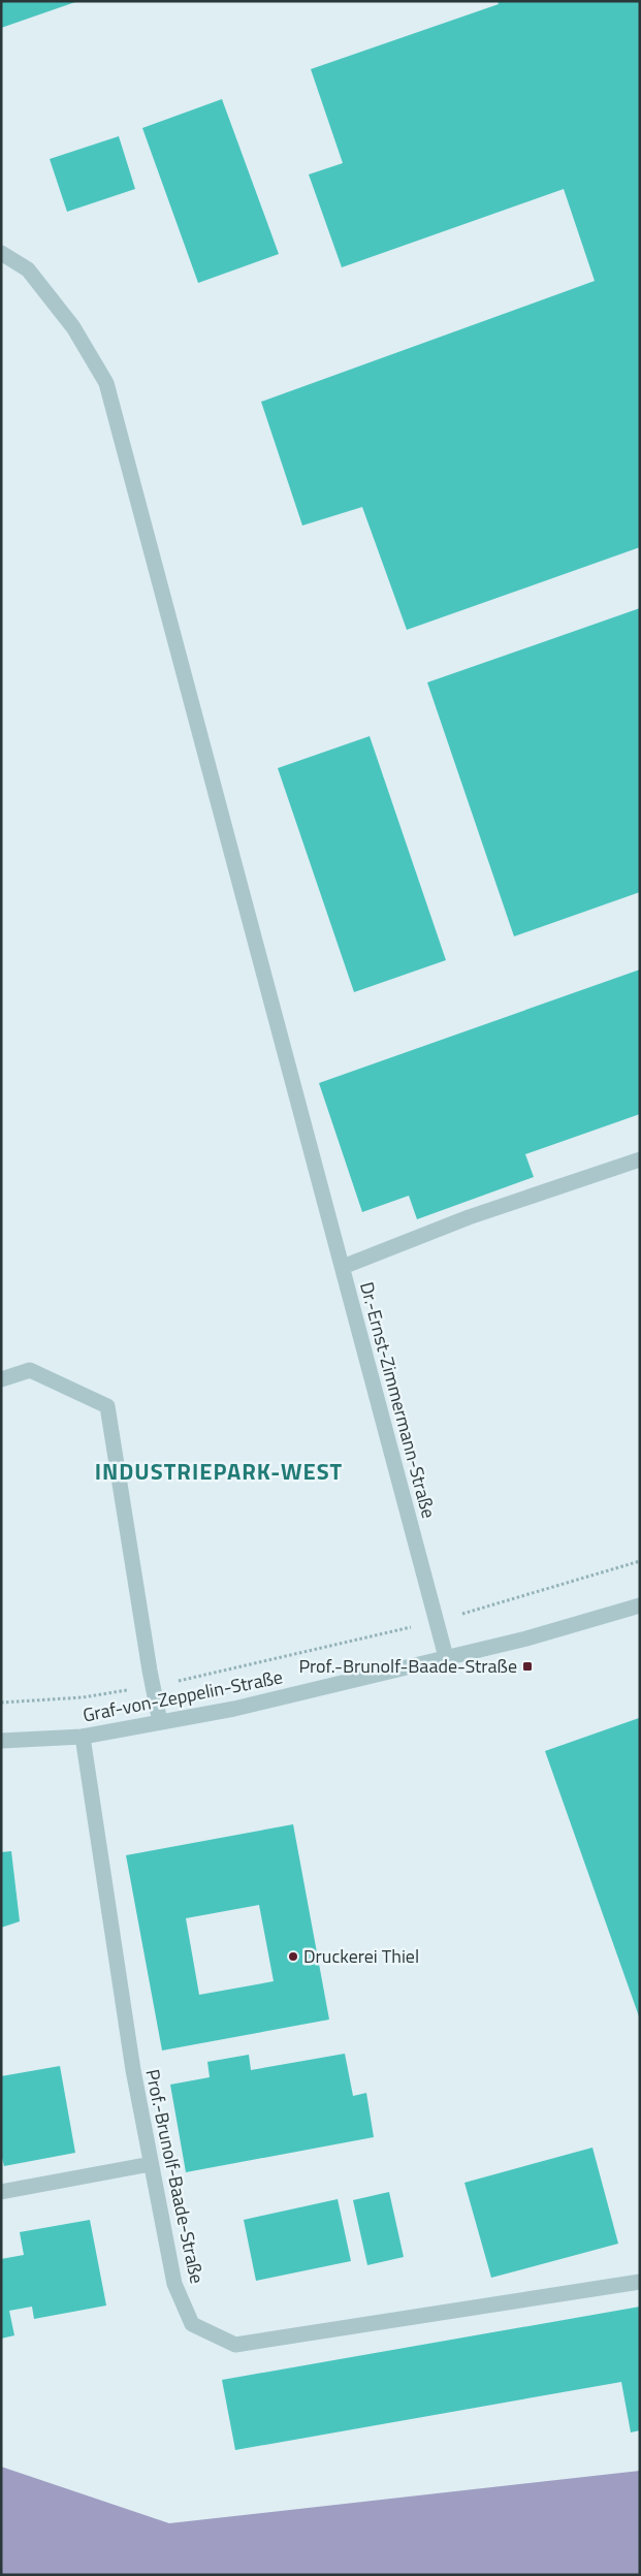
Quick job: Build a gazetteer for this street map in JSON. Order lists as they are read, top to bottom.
{
  "streets": {
    "street": ["Dr.-Ernst-Zimmermann-Straße", "Graf-von-Zeppelin-Straße", "Prof.-Brunolf-Baade-Straße"]
  },
  "crossings": [
    ["Dr.-Ernst-Zimmermann-Straße", "Graf-von-Zeppelin-Straße"],
    ["Graf-von-Zeppelin-Straße", "Prof.-Brunolf-Baade-Straße"]
  ],
  "districts": ["INDUSTRIEPARK-WEST"],
  "places": {
    "transit": ["Prof.-Brunolf-Baade-Straße"],
    "other": ["Druckerei Thiel"]
  }
}
